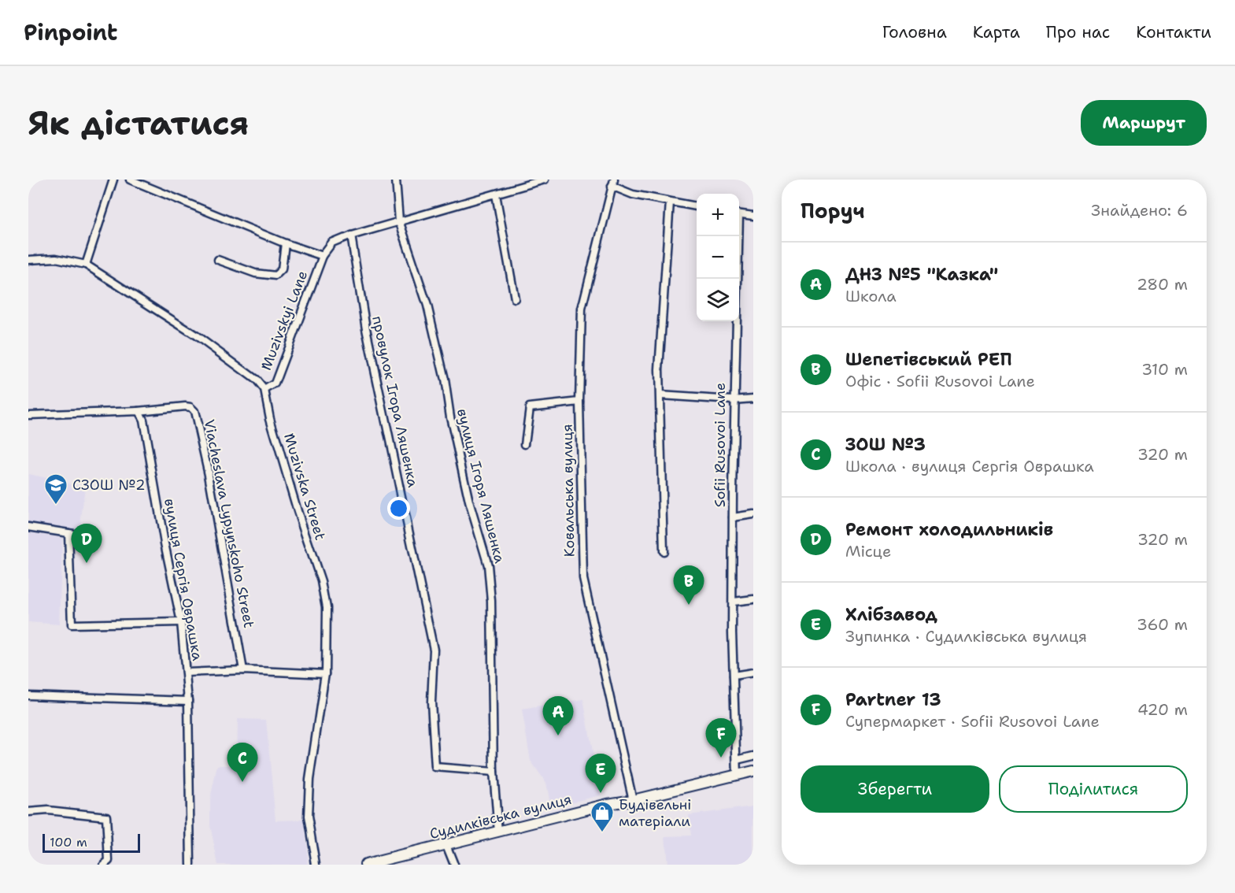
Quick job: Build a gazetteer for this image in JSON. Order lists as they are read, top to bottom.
{
  "streets": {
    "main road": ["Судилківська вулиця"],
    "street": [
      "Muzivskyi Lane",
      "провулок Ігора Ляшенка",
      "Sofii Rusovoi Lane",
      "вулиця Ігоря Ляшенка",
      "Muzivska Street",
      "Ковальська вулиця",
      "Viacheslava Lypynskoho Street",
      "вулиця Сергія Оврашка"
    ]
  },
  "crossings": [
    ["Muzivskyi Lane", "Muzivska Street"],
    ["провулок Ігора Ляшенка", "вулиця Ігоря Ляшенка"],
    ["Sofii Rusovoi Lane", "Судилківська вулиця"],
    ["вулиця Ігоря Ляшенка", "Судилківська вулиця"],
    ["Ковальська вулиця", "Судилківська вулиця"],
    ["Viacheslava Lypynskoho Street", "вулиця Сергія Оврашка"]
  ],
  "places": {
    "school or university": ["СЗОШ №2"],
    "shop": ["Будівельні матеріали"]
  },
  "scale_bar": "100 m",
  "page": {
    "header": "Pinpoint",
    "nav": [
      "Головна",
      "Карта",
      "Про нас",
      "Контакти"
    ],
    "buttons": [
      "Маршрут",
      ["Зберегти", "Поділитися"]
    ],
    "title": "Як дістатися",
    "heading": ["Поруч", "Знайдено: 6"],
    "map_buttons": ["+", "−"],
    "list": [
      {
        "mark": "A",
        "name": "ДНЗ №5 \"Казка\"",
        "note": "Школа",
        "value": "280 m"
      },
      {
        "mark": "B",
        "name": "Шепетівський РЕП",
        "note": "Офіс · Sofii Rusovoi Lane",
        "value": "310 m"
      },
      {
        "mark": "C",
        "name": "ЗОШ №3",
        "note": "Школа · вулиця Сергія Оврашка",
        "value": "320 m"
      },
      {
        "mark": "D",
        "name": "Ремонт холодильників",
        "note": "Місце",
        "value": "320 m"
      },
      {
        "mark": "E",
        "name": "Хлібзавод",
        "note": "Зупинка · Судилківська вулиця",
        "value": "360 m"
      },
      {
        "mark": "F",
        "name": "Partner 13",
        "note": "Супермаркет · Sofii Rusovoi Lane",
        "value": "420 m"
      }
    ],
    "pins": [
      "D",
      "B",
      "A",
      "F",
      "C",
      "E"
    ],
    "scale": "100 m"
  }
}
